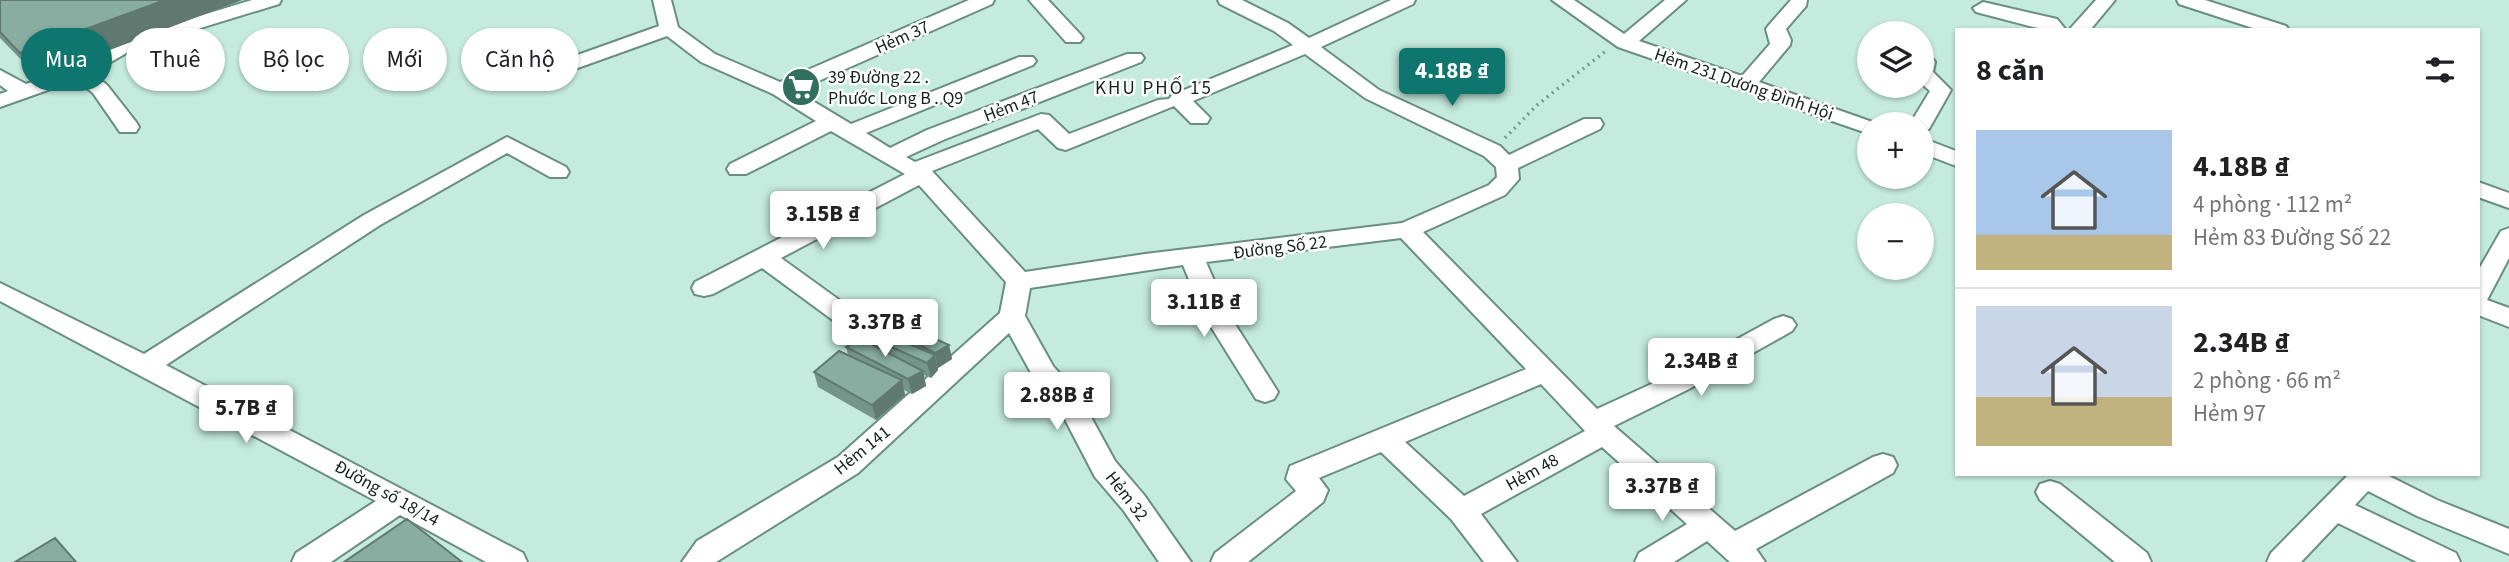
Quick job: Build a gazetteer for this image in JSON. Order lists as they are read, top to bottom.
{
  "streets": {
    "street": [
      "Hẻm 37",
      "Hẻm 231 Dương Đình Hội",
      "Hẻm 47",
      "Đường Số 22",
      "Hẻm 141",
      "Hẻm 48",
      "Đường số 18/14",
      "Hẻm 32"
    ]
  },
  "crossings": [
    ["Hẻm 141", "Hẻm 32"]
  ],
  "districts": ["KHU PHỐ 15"],
  "places": {
    "supermarket": ["39 Đường 22 . Phước Long B . Q9"]
  },
  "page": {
    "map_buttons": ["+", "−"],
    "chip": [
      "Mua",
      "Thuê",
      "Bộ lọc",
      "Mới",
      "Căn hộ"
    ],
    "heading": "8 căn",
    "price": [
      "4.18B ₫",
      "3.15B ₫",
      "3.11B ₫",
      "3.37B ₫",
      "2.34B ₫",
      "2.88B ₫",
      "5.7B ₫",
      "3.37B ₫"
    ],
    "list": [
      {
        "name": "4.18B ₫",
        "note": "4 phòng · 112 m² · Hẻm 83 Đường Số 22"
      },
      {
        "name": "2.34B ₫",
        "note": "2 phòng · 66 m² · Hẻm 97"
      }
    ]
  }
}
